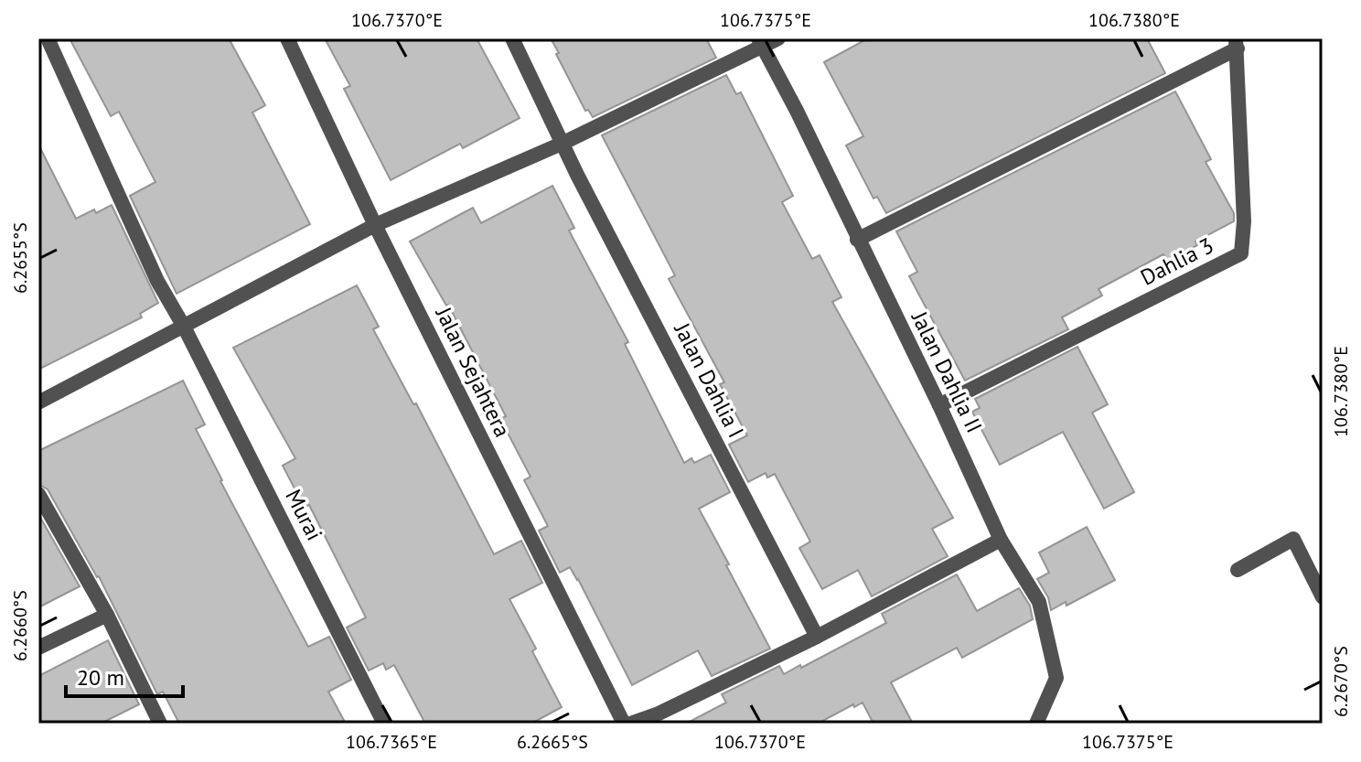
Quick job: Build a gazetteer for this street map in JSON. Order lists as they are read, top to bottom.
{
  "streets": {
    "street": [
      "Dahlia 3",
      "Jalan Sejahtera",
      "Jalan Dahlia II",
      "Jalan Dahlia I",
      "Murai"
    ]
  },
  "crossings": [
    ["Dahlia 3", "Jalan Dahlia II"]
  ],
  "scale_bar": "20 m",
  "coordinates": [
    "106.7370°E",
    "106.7375°E",
    "106.7380°E",
    "6.2655°S",
    "6.2660°S",
    "6.2670°S",
    "106.7365°E",
    "6.2665°S"
  ]
}
